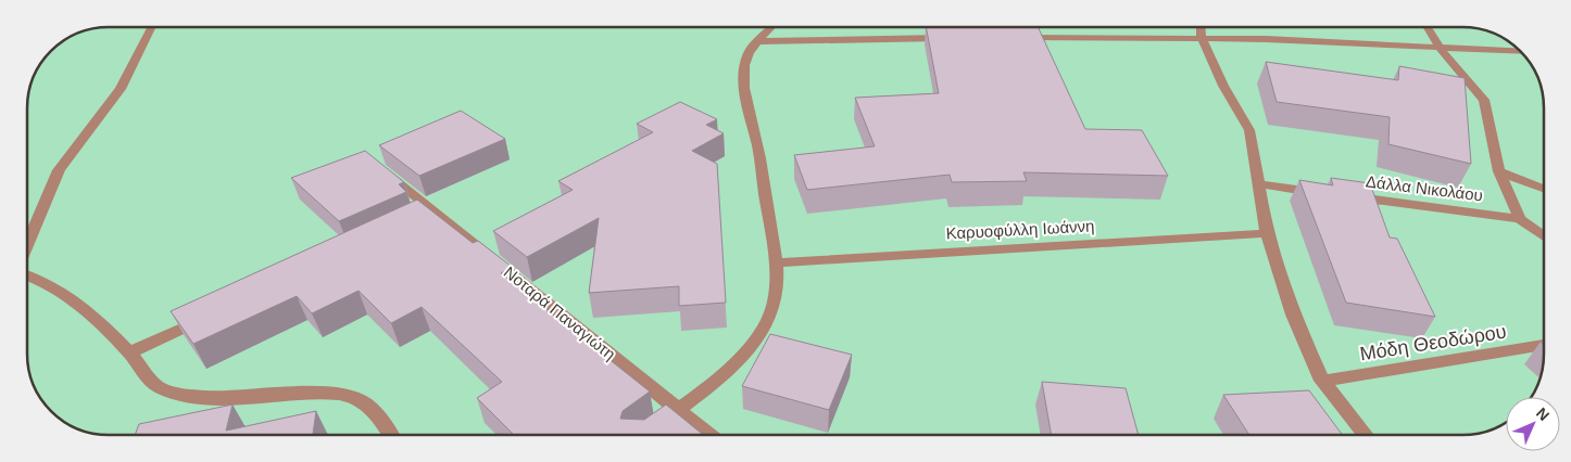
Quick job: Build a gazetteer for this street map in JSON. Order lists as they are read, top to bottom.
{
  "streets": {
    "street": [
      "Δάλλα Νικολάου",
      "Καρυοφύλλη Ιωάννη",
      "Νοταρά Παναγιώτη",
      "Μόδη Θεοδώρου"
    ]
  },
  "north": "top right"
}
